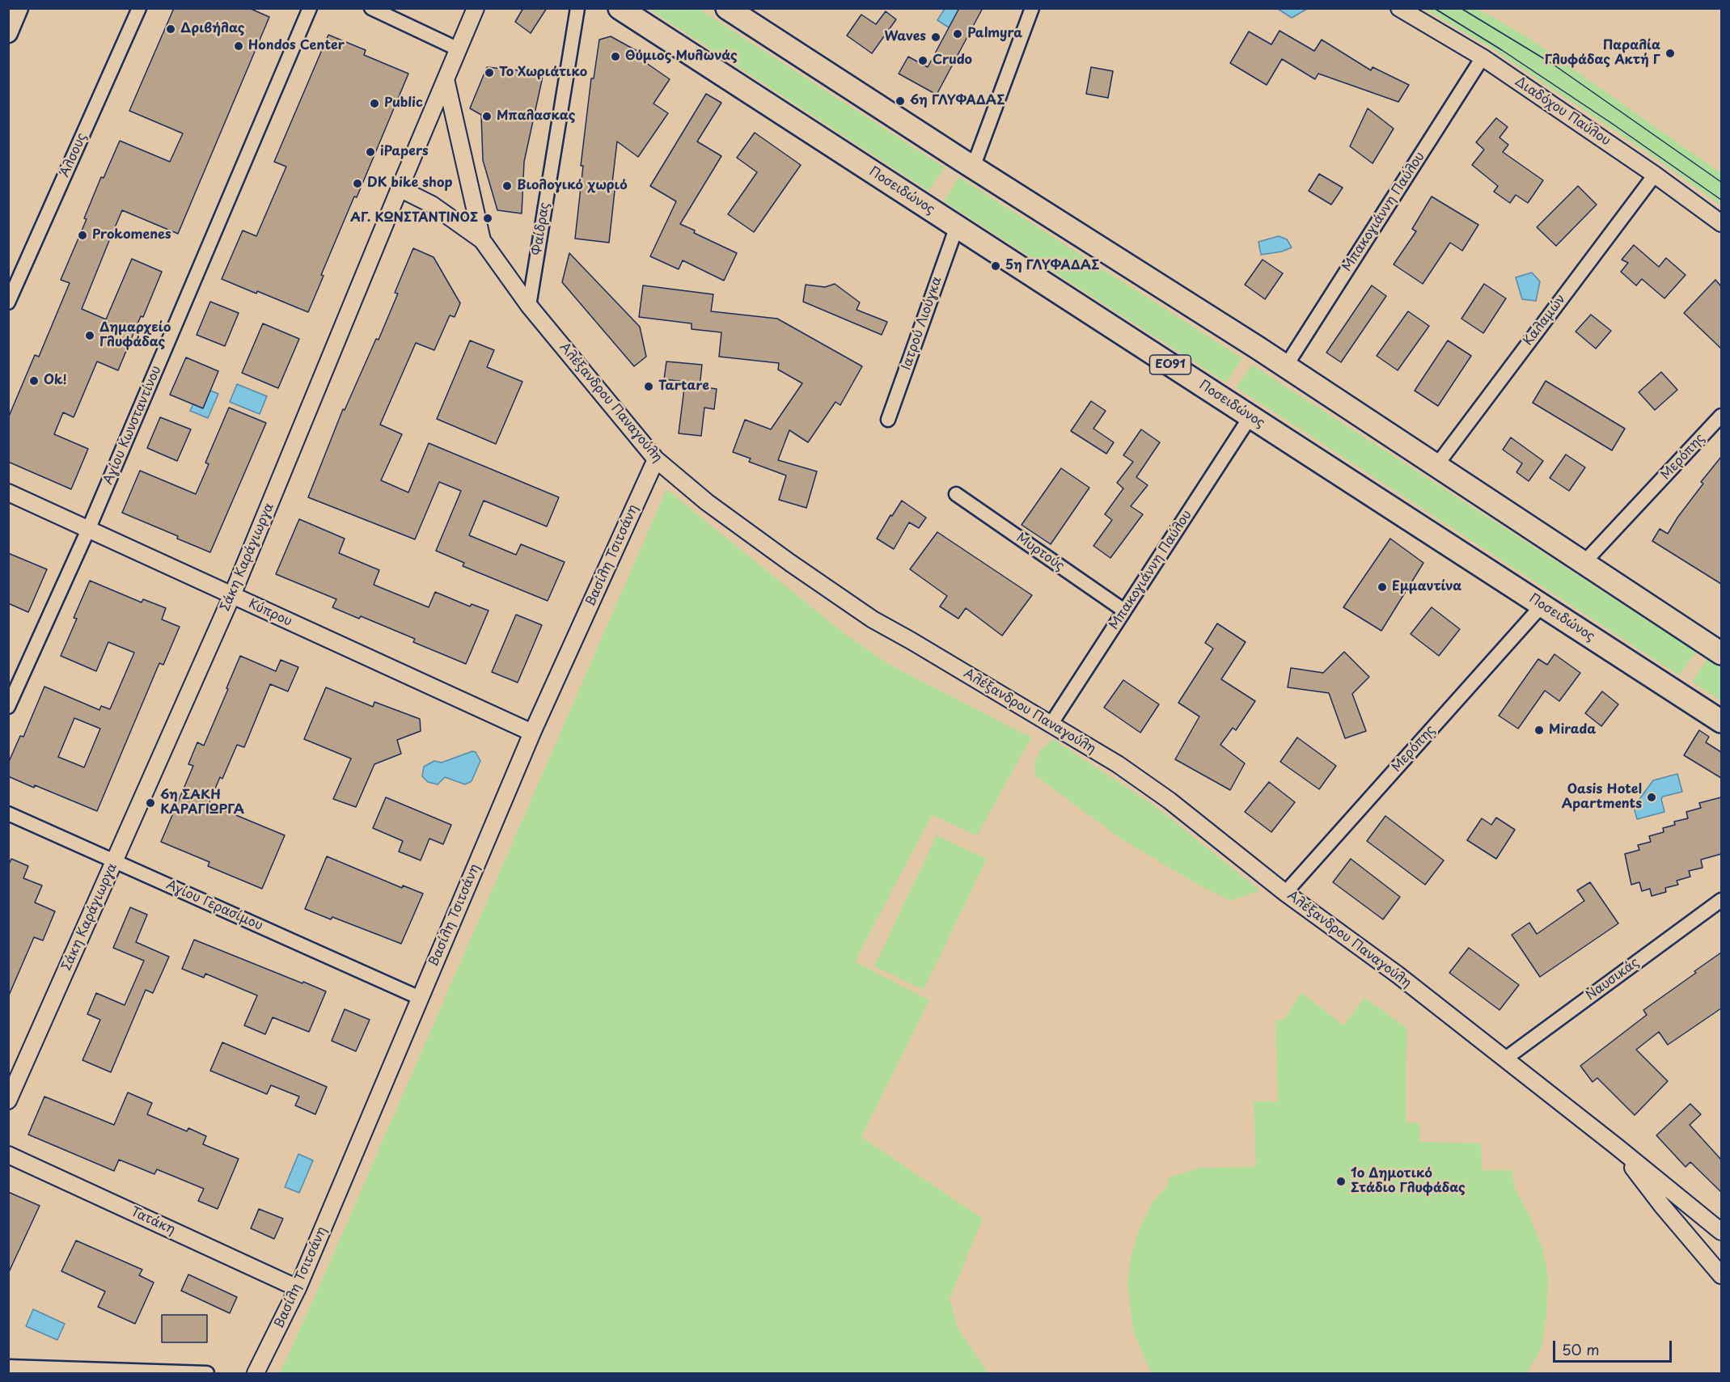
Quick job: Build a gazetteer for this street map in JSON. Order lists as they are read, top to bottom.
{
  "streets": {
    "highway": ["Ποσειδώνος", "ΕΟ91"],
    "street": [
      "Διαδόχου Παύλου",
      "Άλσους",
      "Μπακογιάννη Παύλου",
      "Φαίδρας",
      "Καλαμών",
      "Ιατρού Λιούγκα",
      "Αλέξανδρου Παναγούλη",
      "Αγίου Κωνσταντίνου",
      "Μερόπης",
      "Μυρτούς",
      "Βασίλη Τσιτσάνη",
      "Σάκη Καράγιωργα",
      "Κύπρου",
      "Αγίου Γερασίμου",
      "Ναυσικάς",
      "Τατάκη"
    ]
  },
  "crossings": [
    ["Διαδόχου Παύλου", "Μπακογιάννη Παύλου"],
    ["Διαδόχου Παύλου", "Καλαμών"],
    ["Ποσειδώνος", "Μπακογιάννη Παύλου"],
    ["Ποσειδώνος", "Ιατρού Λιούγκα"],
    ["Ποσειδώνος", "Μερόπης"],
    ["Μπακογιάννη Παύλου", "Αλέξανδρου Παναγούλη"],
    ["Μπακογιάννη Παύλου", "Μυρτούς"],
    ["Φαίδρας", "Αλέξανδρου Παναγούλη"],
    ["Αλέξανδρου Παναγούλη", "Μερόπης"],
    ["Αλέξανδρου Παναγούλη", "Βασίλη Τσιτσάνη"],
    ["Αλέξανδρου Παναγούλη", "Σάκη Καράγιωργα"],
    ["Αλέξανδρου Παναγούλη", "Ναυσικάς"],
    ["Αγίου Κωνσταντίνου", "Κύπρου"],
    ["Βασίλη Τσιτσάνη", "Κύπρου"],
    ["Βασίλη Τσιτσάνη", "Αγίου Γερασίμου"],
    ["Βασίλη Τσιτσάνη", "Τατάκη"],
    ["Σάκη Καράγιωργα", "Κύπρου"],
    ["Σάκη Καράγιωργα", "Αγίου Γερασίμου"]
  ],
  "places": [
    "Δριβήλας",
    "Palmyra",
    "Waves",
    "Hondos Center",
    "Παραλία Γλυφάδας Ακτή Γ",
    "Θύμιος Μυλωνάς",
    "Crudo",
    "Το Χωριάτικο",
    "6η ΓΛΥΦΑΔΑΣ",
    "Public",
    "Μπαλασκας",
    "iPapers",
    "DK bike shop",
    "Βιολογικό χωριό",
    "ΑΓ. ΚΩΝΣΤΑΝΤΙΝΟΣ",
    "Prokomenes",
    "5η ΓΛΥΦΑΔΑΣ",
    "Δημαρχείο Γλυφάδας",
    "Ok!",
    "Tartare",
    "Εμμαντίνα",
    "Mirada",
    "Oasis Hotel Apartments",
    "6η ΣΑΚΗ ΚΑΡΑΓΙΩΡΓΑ",
    "1ο Δημοτικό Στάδιο Γλυφάδας"
  ],
  "scale_bar": "50 m"
}
